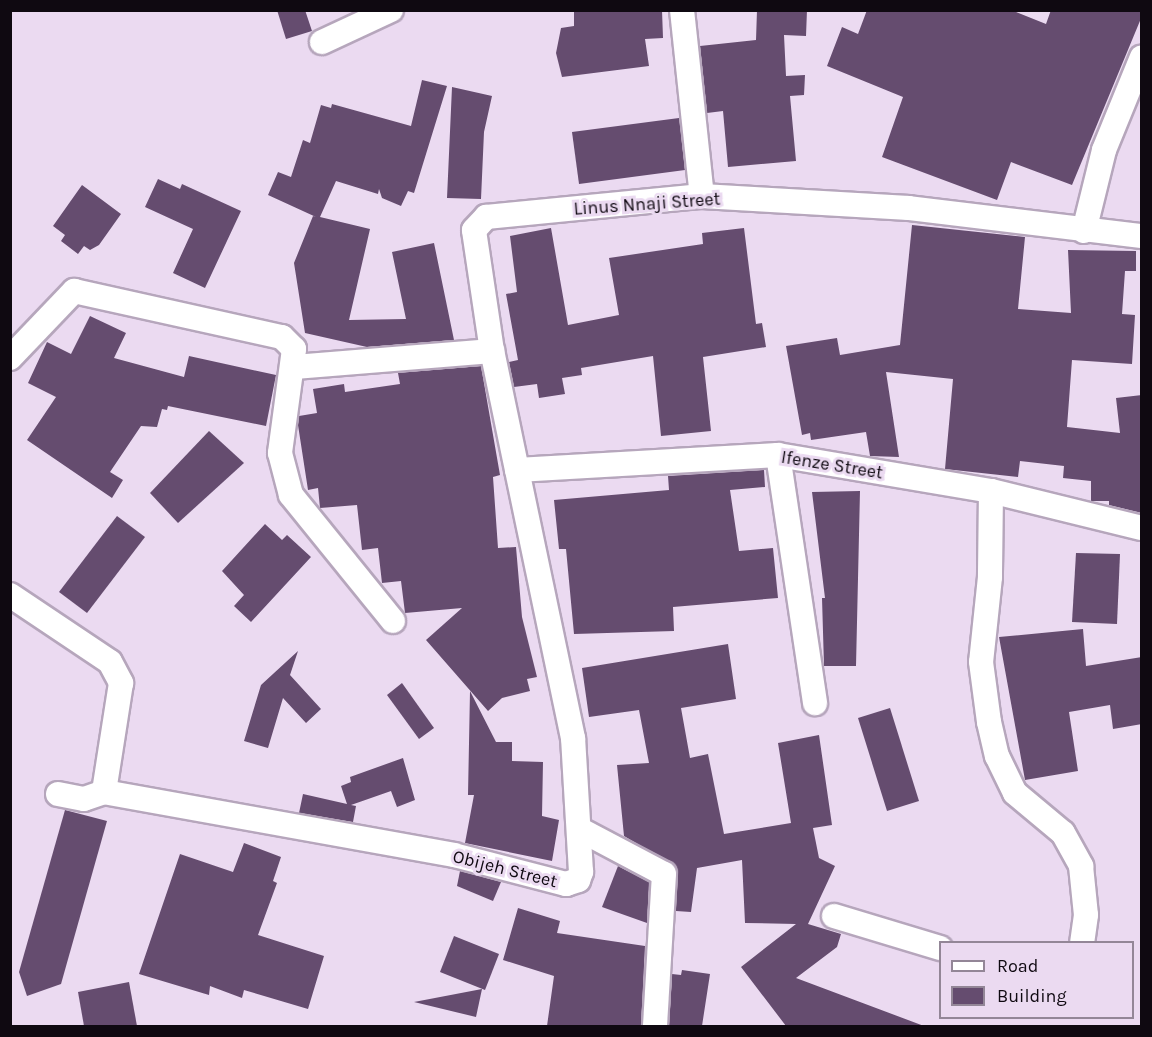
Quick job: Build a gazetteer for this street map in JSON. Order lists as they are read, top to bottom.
{
  "streets": {
    "street": ["Linus Nnaji Street", "Ifenze Street", "Obijeh Street"]
  },
  "crossings": [
    ["Linus Nnaji Street", "Ifenze Street"],
    ["Linus Nnaji Street", "Obijeh Street"],
    ["Ifenze Street", "Obijeh Street"]
  ],
  "legend": ["Road", "Building"]
}
